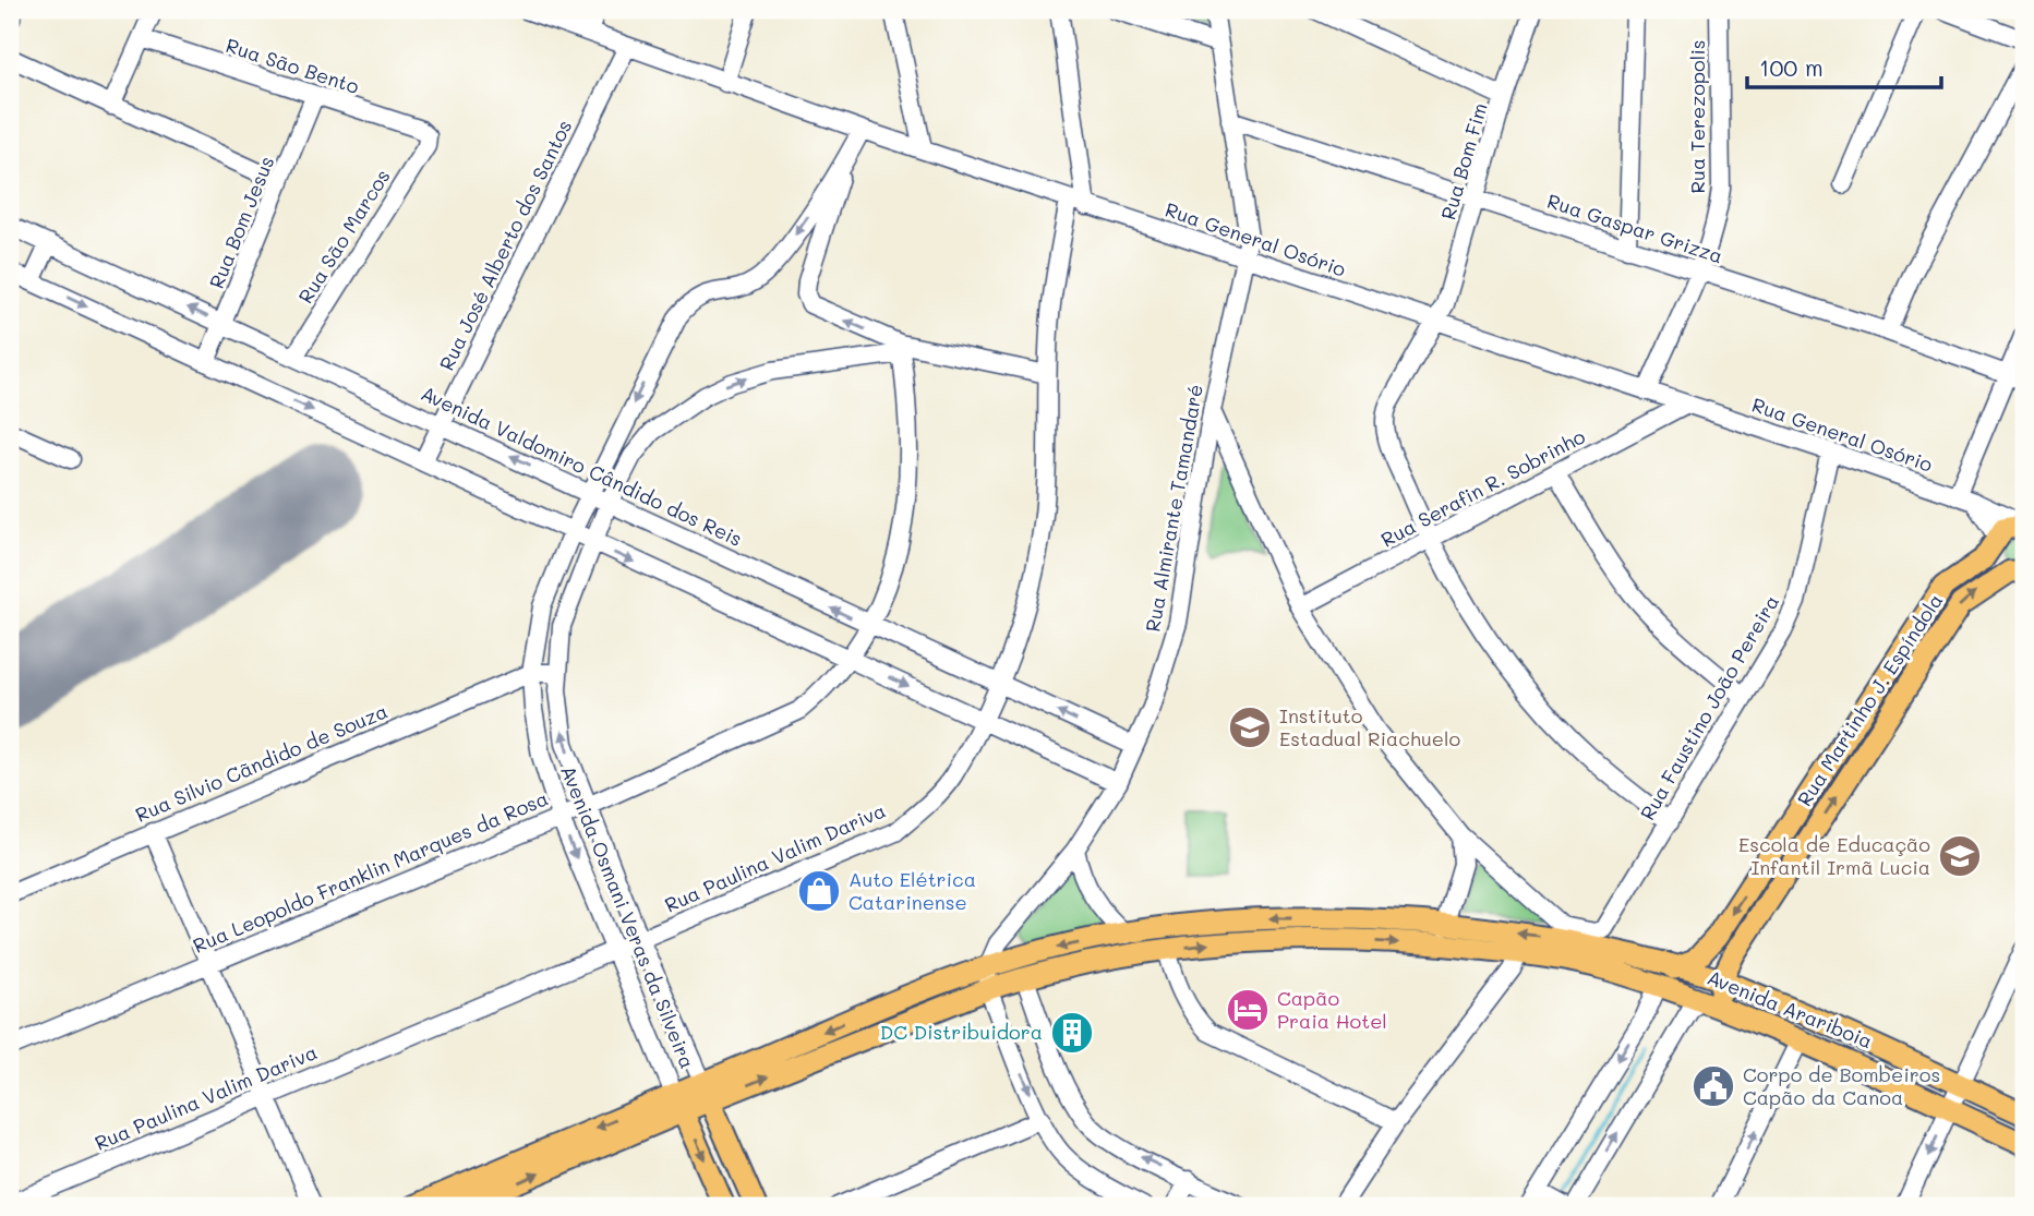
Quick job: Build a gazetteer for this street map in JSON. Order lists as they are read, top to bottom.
{
  "streets": {
    "main road": ["Rua Martinho J. Espíndola", "Avenida Arariboia"],
    "street": [
      "Rua São Bento",
      "Rua Terezopolis",
      "Rua Bom Fim",
      "Rua Bom Jesus",
      "Rua Gaspar Grizza",
      "Rua São Marcos",
      "Rua General Osório",
      "Rua José Alberto dos Santos",
      "Avenida Valdomiro Cândido dos Reis",
      "Rua Serafin R. Sobrinho",
      "Rua Almirante Tamandaré",
      "Rua Faustino João Pereira",
      "Rua Silvio Cãndido de Souza",
      "Rua Paulina Valim Dariva",
      "Rua Leopoldo Franklin Marques da Rosa",
      "Avenida Osmani Veras da Silveira"
    ]
  },
  "crossings": [
    ["Rua São Bento", "Rua Bom Jesus"],
    ["Rua São Bento", "Rua São Marcos"],
    ["Rua Terezopolis", "Rua Gaspar Grizza"],
    ["Rua Terezopolis", "Rua General Osório"],
    ["Rua Bom Fim", "Rua Gaspar Grizza"],
    ["Rua Bom Fim", "Rua General Osório"],
    ["Rua Bom Fim", "Rua Serafin R. Sobrinho"],
    ["Rua Bom Fim", "Rua Faustino João Pereira"],
    ["Rua Bom Jesus", "Avenida Valdomiro Cândido dos Reis"],
    ["Rua Gaspar Grizza", "Rua Almirante Tamandaré"],
    ["Rua São Marcos", "Avenida Valdomiro Cândido dos Reis"],
    ["Rua General Osório", "Rua José Alberto dos Santos"],
    ["Rua General Osório", "Rua Serafin R. Sobrinho"],
    ["Rua General Osório", "Rua Almirante Tamandaré"],
    ["Rua General Osório", "Rua Martinho J. Espíndola"],
    ["Rua General Osório", "Rua Faustino João Pereira"],
    ["Rua General Osório", "Rua Paulina Valim Dariva"],
    ["Rua José Alberto dos Santos", "Avenida Valdomiro Cândido dos Reis"],
    ["Avenida Valdomiro Cândido dos Reis", "Rua Almirante Tamandaré"],
    ["Avenida Valdomiro Cândido dos Reis", "Rua Paulina Valim Dariva"],
    ["Avenida Valdomiro Cândido dos Reis", "Rua Leopoldo Franklin Marques da Rosa"],
    ["Avenida Valdomiro Cândido dos Reis", "Avenida Osmani Veras da Silveira"],
    ["Rua Almirante Tamandaré", "Avenida Arariboia"],
    ["Rua Martinho J. Espíndola", "Avenida Arariboia"],
    ["Rua Faustino João Pereira", "Avenida Arariboia"],
    ["Rua Silvio Cãndido de Souza", "Avenida Osmani Veras da Silveira"],
    ["Rua Paulina Valim Dariva", "Avenida Osmani Veras da Silveira"],
    ["Rua Leopoldo Franklin Marques da Rosa", "Avenida Osmani Veras da Silveira"]
  ],
  "places": {
    "school or university": ["Instituto Estadual Riachuelo", "Escola de Educação Infantil Irmã Lucia"],
    "shop": ["Auto Elétrica Catarinense"],
    "hotel": ["Capão Praia Hotel"],
    "building": ["DC Distribuidora"],
    "public building": ["Corpo de Bombeiros Capão da Canoa"]
  },
  "scale_bar": "100 m"
}
